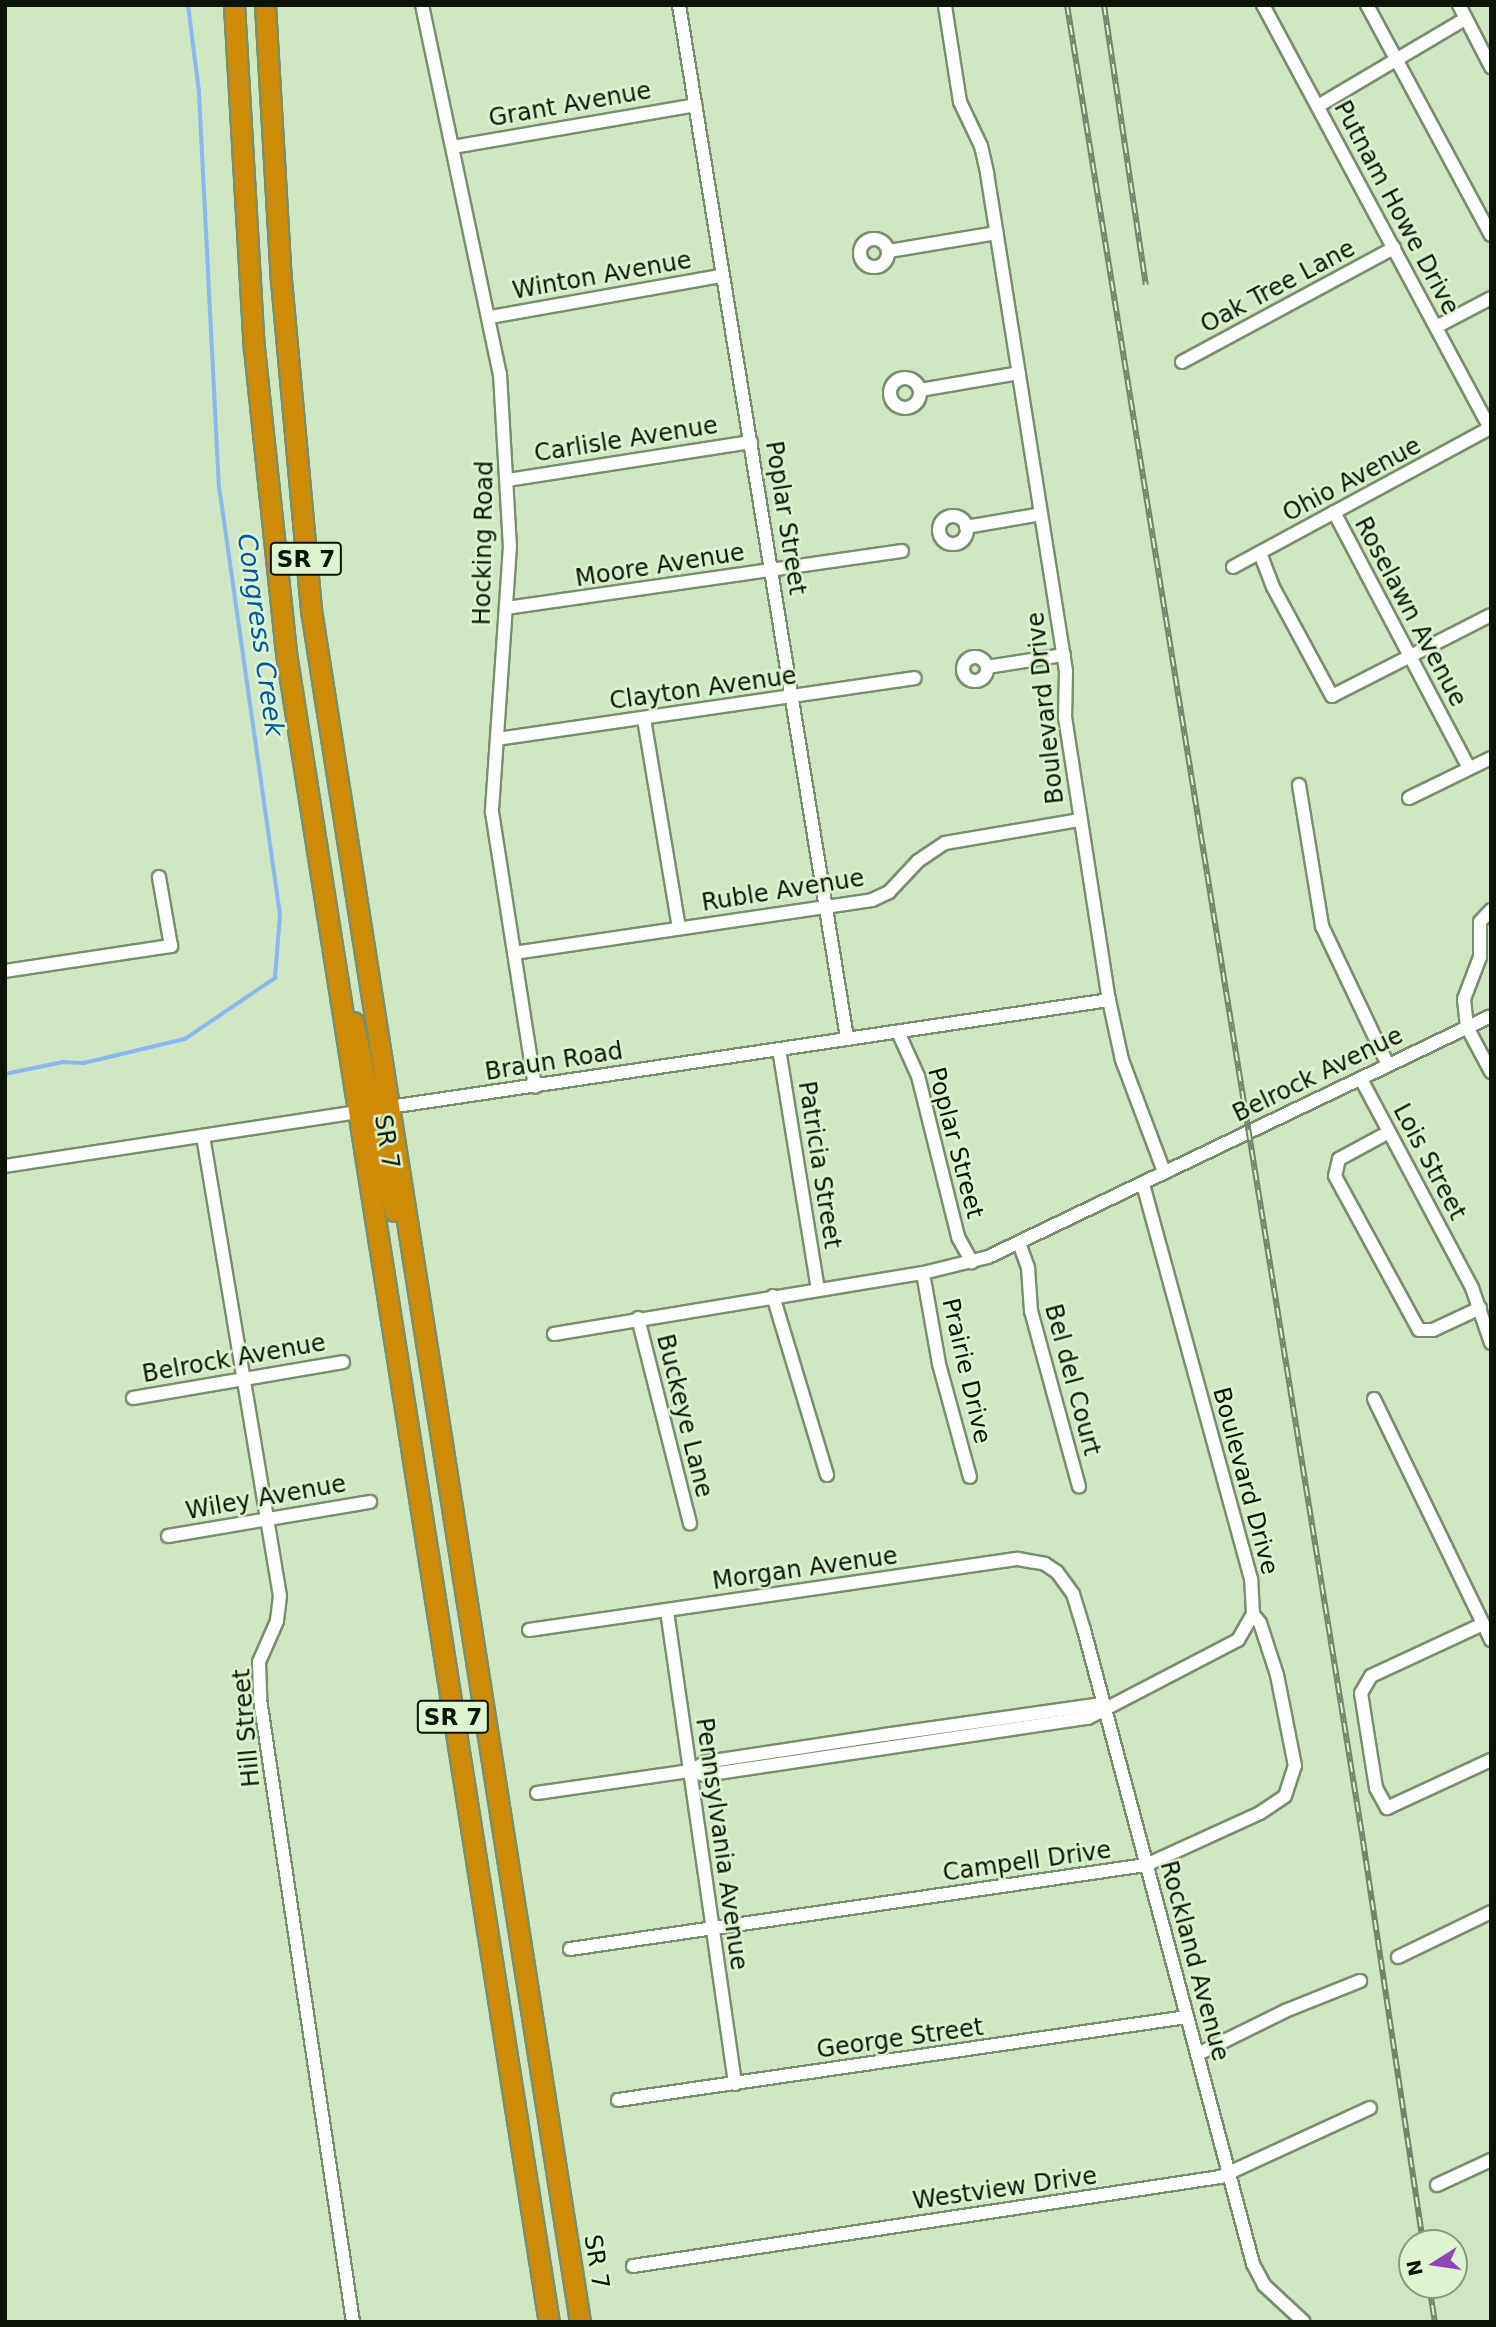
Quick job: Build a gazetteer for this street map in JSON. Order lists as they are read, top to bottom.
{
  "streets": {
    "highway": ["SR 7"],
    "street": [
      "Grant Avenue",
      "Putnam Howe Drive",
      "Winton Avenue",
      "Oak Tree Lane",
      "Carlisle Avenue",
      "Ohio Avenue",
      "Poplar Street",
      "Hocking Road",
      "Moore Avenue",
      "Roselawn Avenue",
      "Clayton Avenue",
      "Boulevard Drive",
      "Ruble Avenue",
      "Braun Road",
      "Belrock Avenue",
      "Lois Street",
      "Patricia Street",
      "Prairie Drive",
      "Bel del Court",
      "Buckeye Lane",
      "Wiley Avenue",
      "Morgan Avenue",
      "Hill Street",
      "Pennsylvania Avenue",
      "Campell Drive",
      "Rockland Avenue",
      "George Street",
      "Westview Drive"
    ]
  },
  "crossings": [
    ["Grant Avenue", "Poplar Street"],
    ["Grant Avenue", "Hocking Road"],
    ["Putnam Howe Drive", "Oak Tree Lane"],
    ["Putnam Howe Drive", "Ohio Avenue"],
    ["Winton Avenue", "Poplar Street"],
    ["Winton Avenue", "Hocking Road"],
    ["Carlisle Avenue", "Poplar Street"],
    ["Carlisle Avenue", "Hocking Road"],
    ["Ohio Avenue", "Roselawn Avenue"],
    ["Poplar Street", "Moore Avenue"],
    ["Poplar Street", "Clayton Avenue"],
    ["Poplar Street", "Ruble Avenue"],
    ["Poplar Street", "Braun Road"],
    ["Hocking Road", "Moore Avenue"],
    ["Hocking Road", "Clayton Avenue"],
    ["Hocking Road", "Ruble Avenue"],
    ["Hocking Road", "Braun Road"],
    ["SR 7", "Braun Road"],
    ["Boulevard Drive", "Ruble Avenue"],
    ["Boulevard Drive", "Braun Road"],
    ["Boulevard Drive", "Belrock Avenue"],
    ["Boulevard Drive", "Pennsylvania Avenue"],
    ["Boulevard Drive", "Campell Drive"],
    ["Boulevard Drive", "Rockland Avenue"],
    ["Braun Road", "Patricia Street"],
    ["Braun Road", "Hill Street"],
    ["Belrock Avenue", "Lois Street"],
    ["Belrock Avenue", "Hill Street"],
    ["Wiley Avenue", "Hill Street"],
    ["Morgan Avenue", "Pennsylvania Avenue"],
    ["Morgan Avenue", "Rockland Avenue"],
    ["Pennsylvania Avenue", "Campell Drive"],
    ["Pennsylvania Avenue", "George Street"],
    ["Campell Drive", "Rockland Avenue"],
    ["Rockland Avenue", "George Street"],
    ["Rockland Avenue", "Westview Drive"]
  ],
  "water": ["Congress Creek"],
  "north": "left"
}
